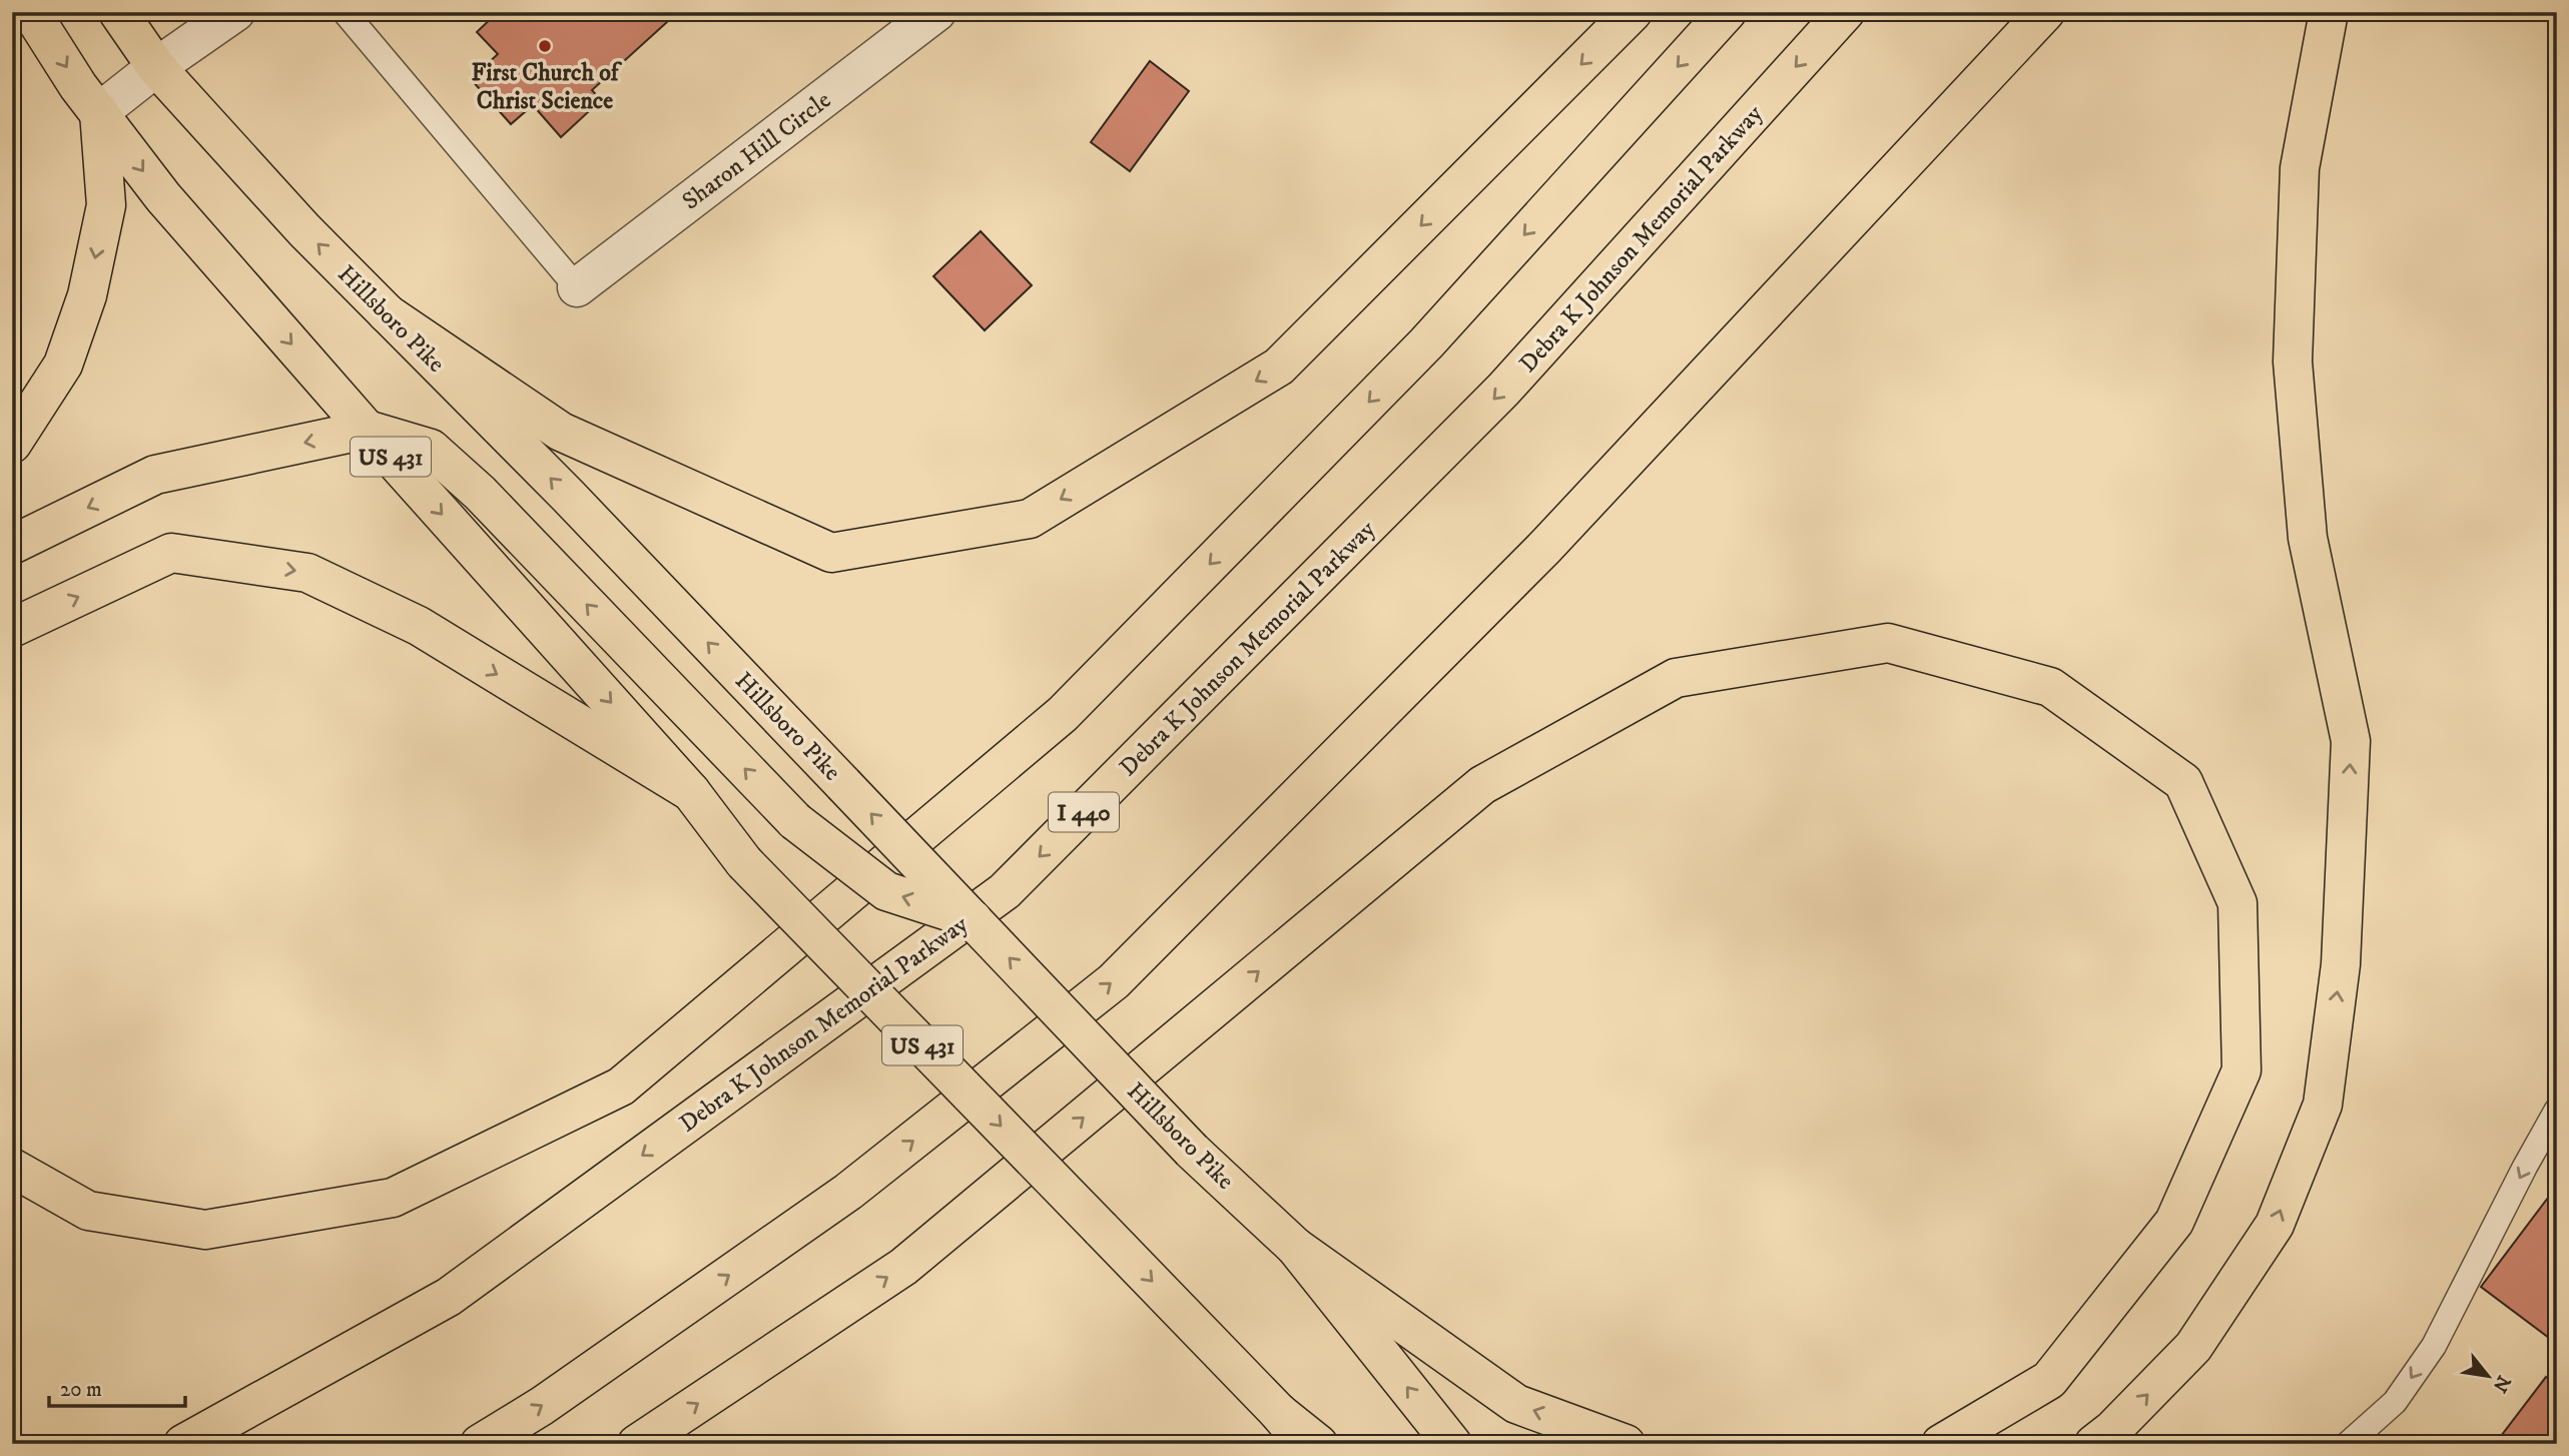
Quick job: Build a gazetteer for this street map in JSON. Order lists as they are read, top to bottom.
{
  "streets": {
    "main road": [
      "Debra K Johnson Memorial Parkway",
      "Hillsboro Pike",
      "US 431",
      "I 440"
    ],
    "street": ["Sharon Hill Circle"]
  },
  "places": ["First Church of Christ Science"],
  "scale_bar": "20 m",
  "north": "bottom right"
}
